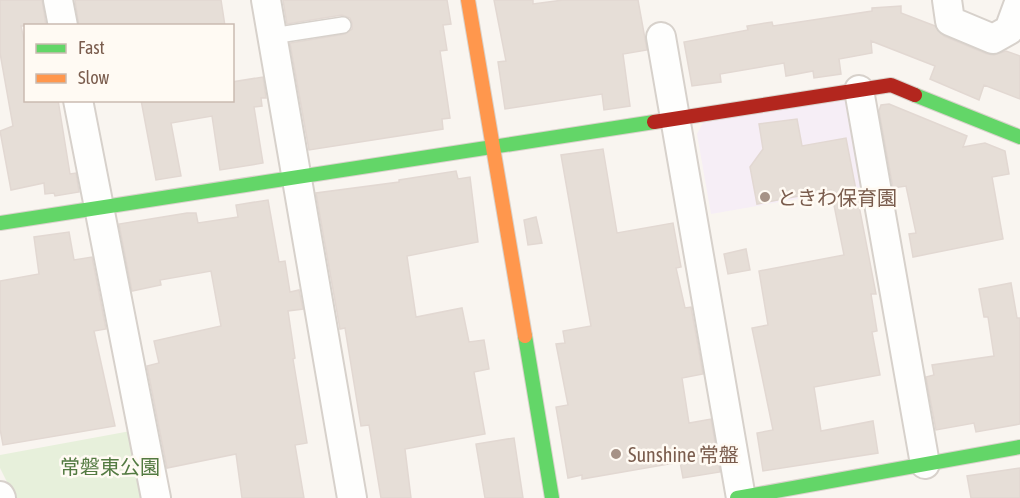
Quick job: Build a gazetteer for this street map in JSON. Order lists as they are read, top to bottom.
{
  "parks": ["常磐東公園"],
  "places": ["ときわ保育園", "Sunshine 常盤"],
  "legend": ["Fast", "Slow"]
}
